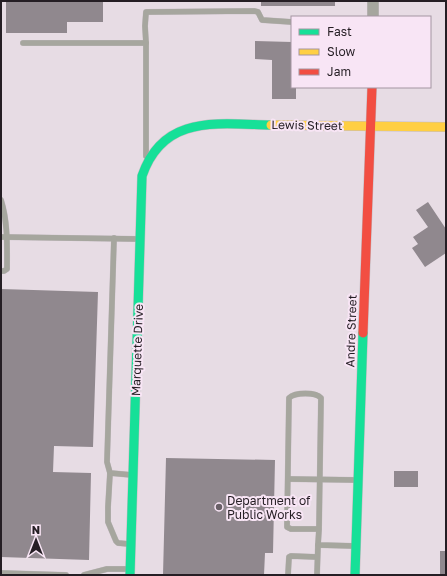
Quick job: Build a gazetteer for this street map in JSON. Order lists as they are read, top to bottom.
{
  "streets": {
    "street": ["Lewis Street", "Andre Street", "Marquette Drive"]
  },
  "crossings": [
    ["Lewis Street", "Andre Street"],
    ["Lewis Street", "Marquette Drive"]
  ],
  "places": ["Department of Public Works"],
  "legend": ["Fast", "Slow", "Jam"],
  "north": "top"
}
